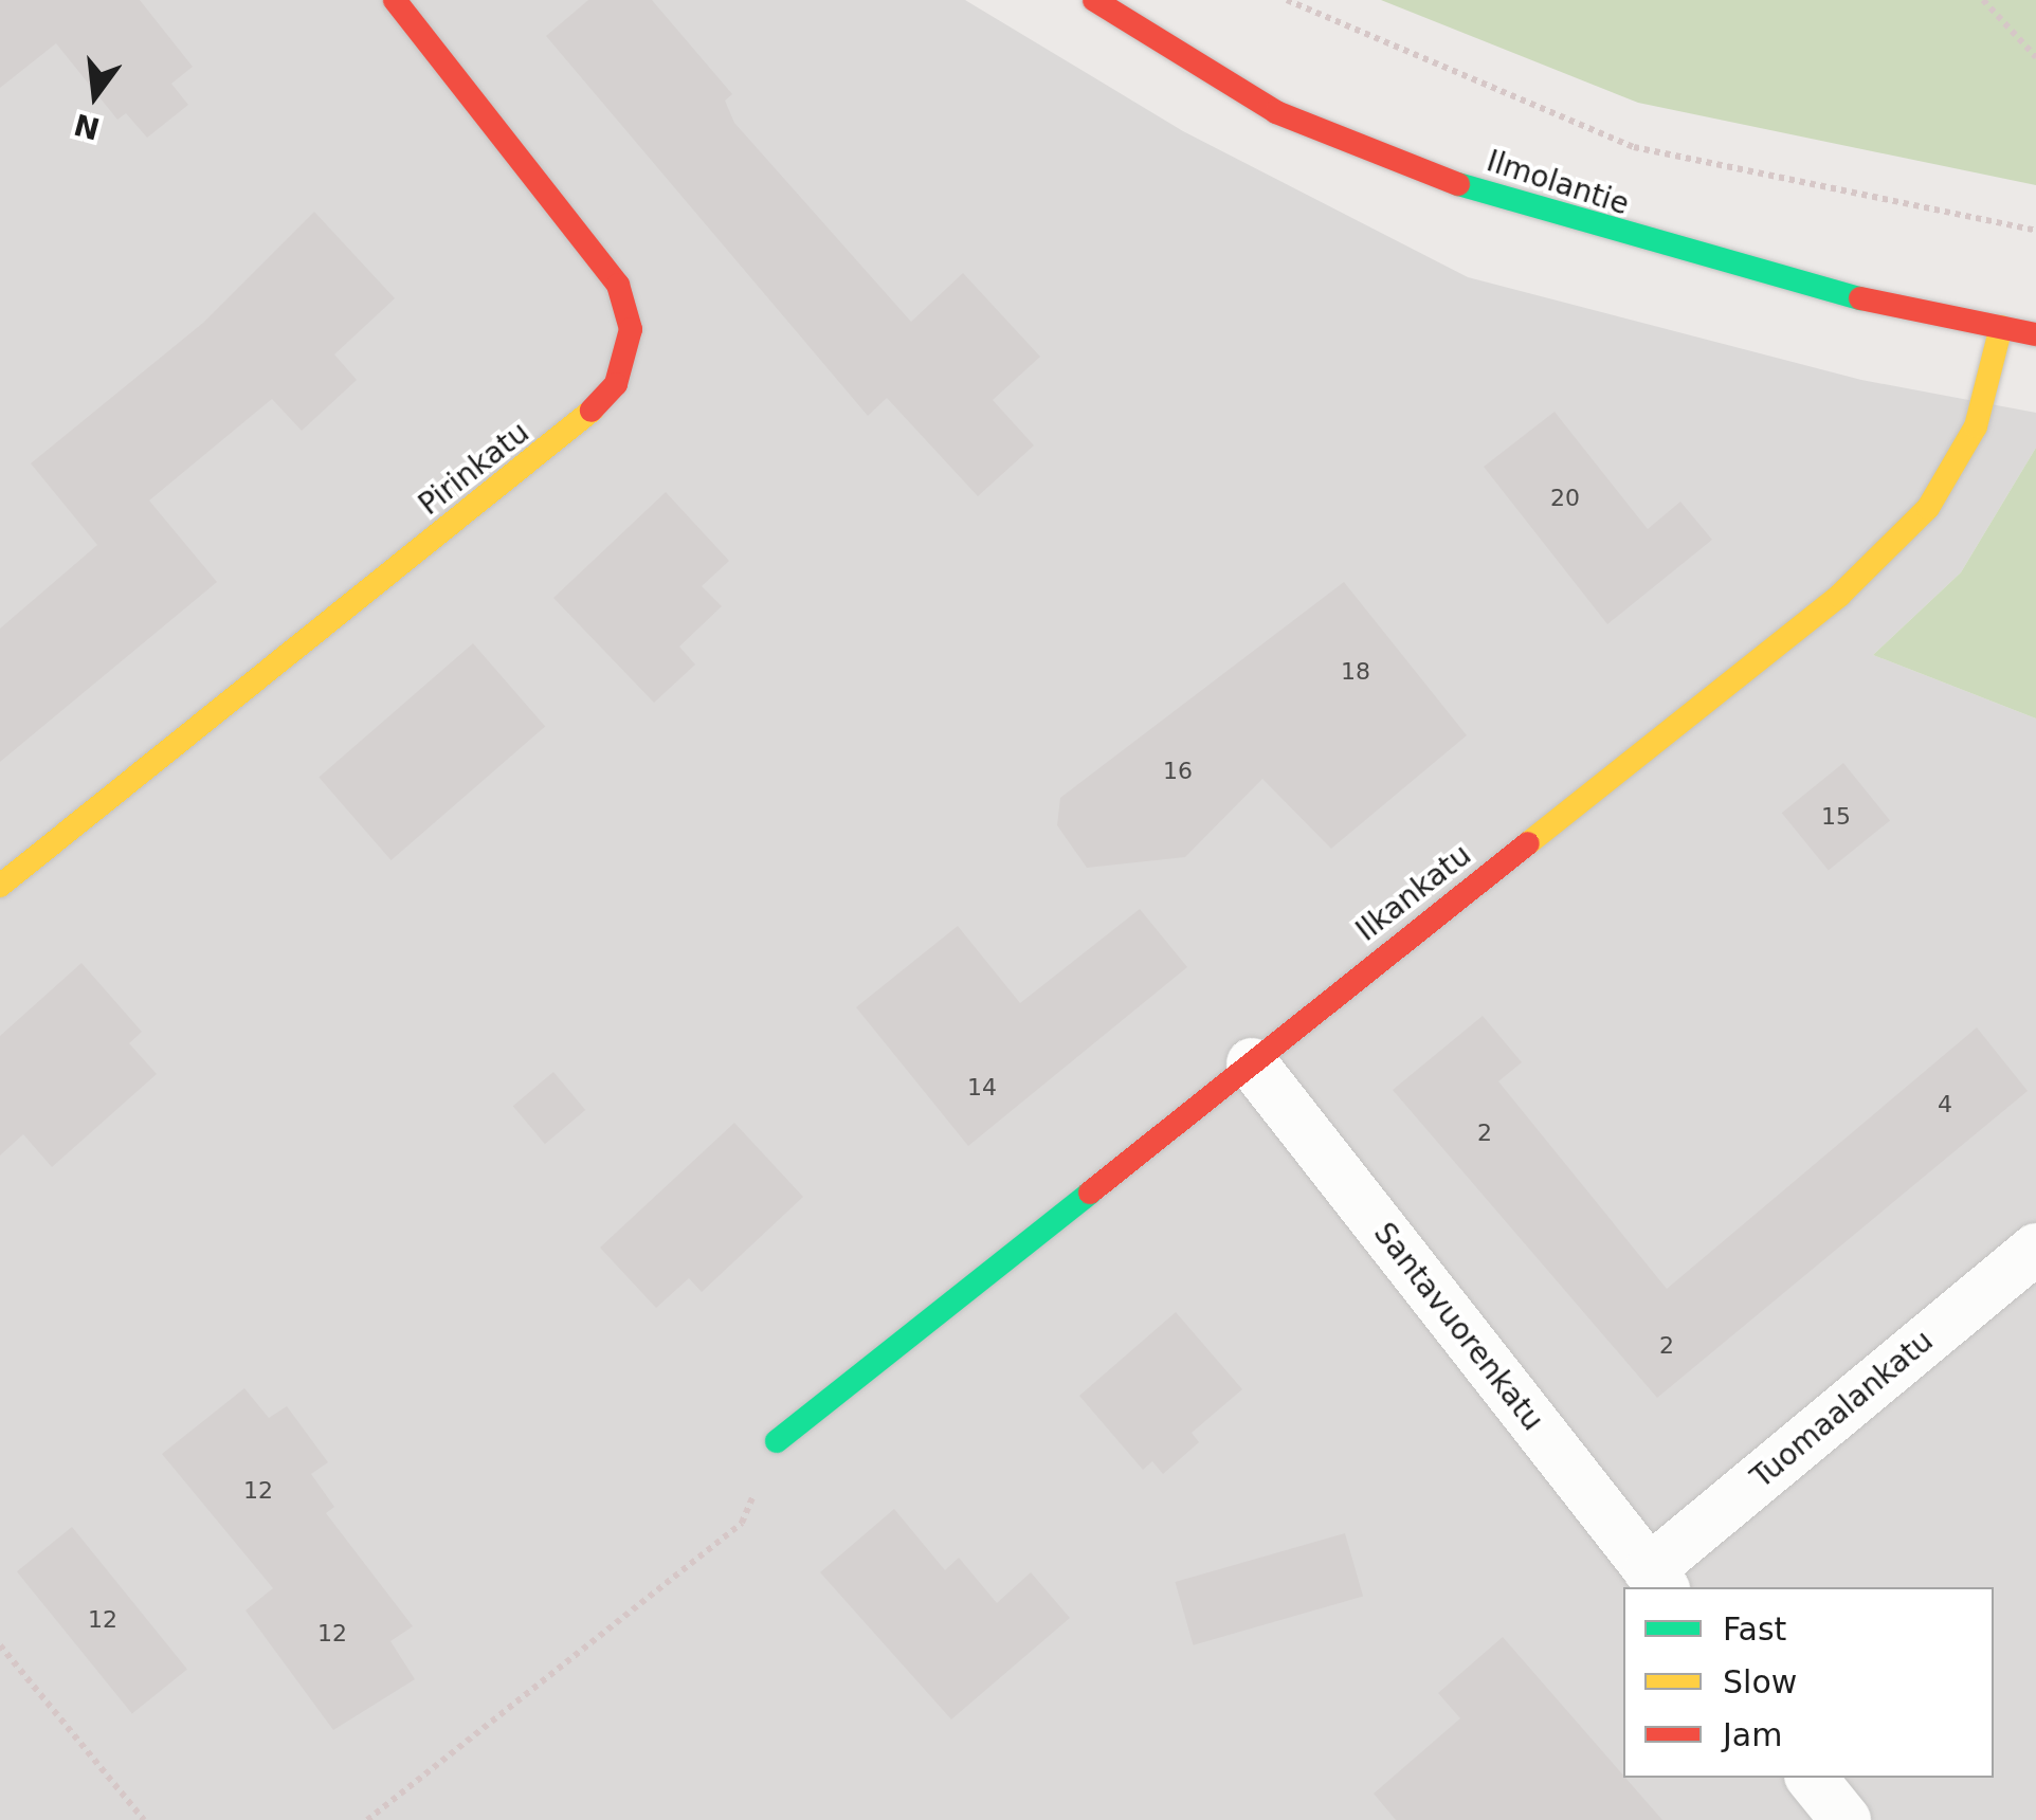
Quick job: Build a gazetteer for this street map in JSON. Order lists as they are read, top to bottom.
{
  "streets": {
    "street": [
      "Ilmolantie",
      "Pirinkatu",
      "Ilkankatu",
      "Santavuorenkatu",
      "Tuomaalankatu"
    ]
  },
  "crossings": [
    ["Ilmolantie", "Ilkankatu"],
    ["Ilkankatu", "Santavuorenkatu"],
    ["Santavuorenkatu", "Tuomaalankatu"]
  ],
  "house_numbers": [
    "20",
    "18",
    "16",
    "15",
    "14",
    "4",
    "2",
    "2",
    "12",
    "12",
    "12"
  ],
  "legend": ["Fast", "Slow", "Jam"],
  "north": "bottom"
}
